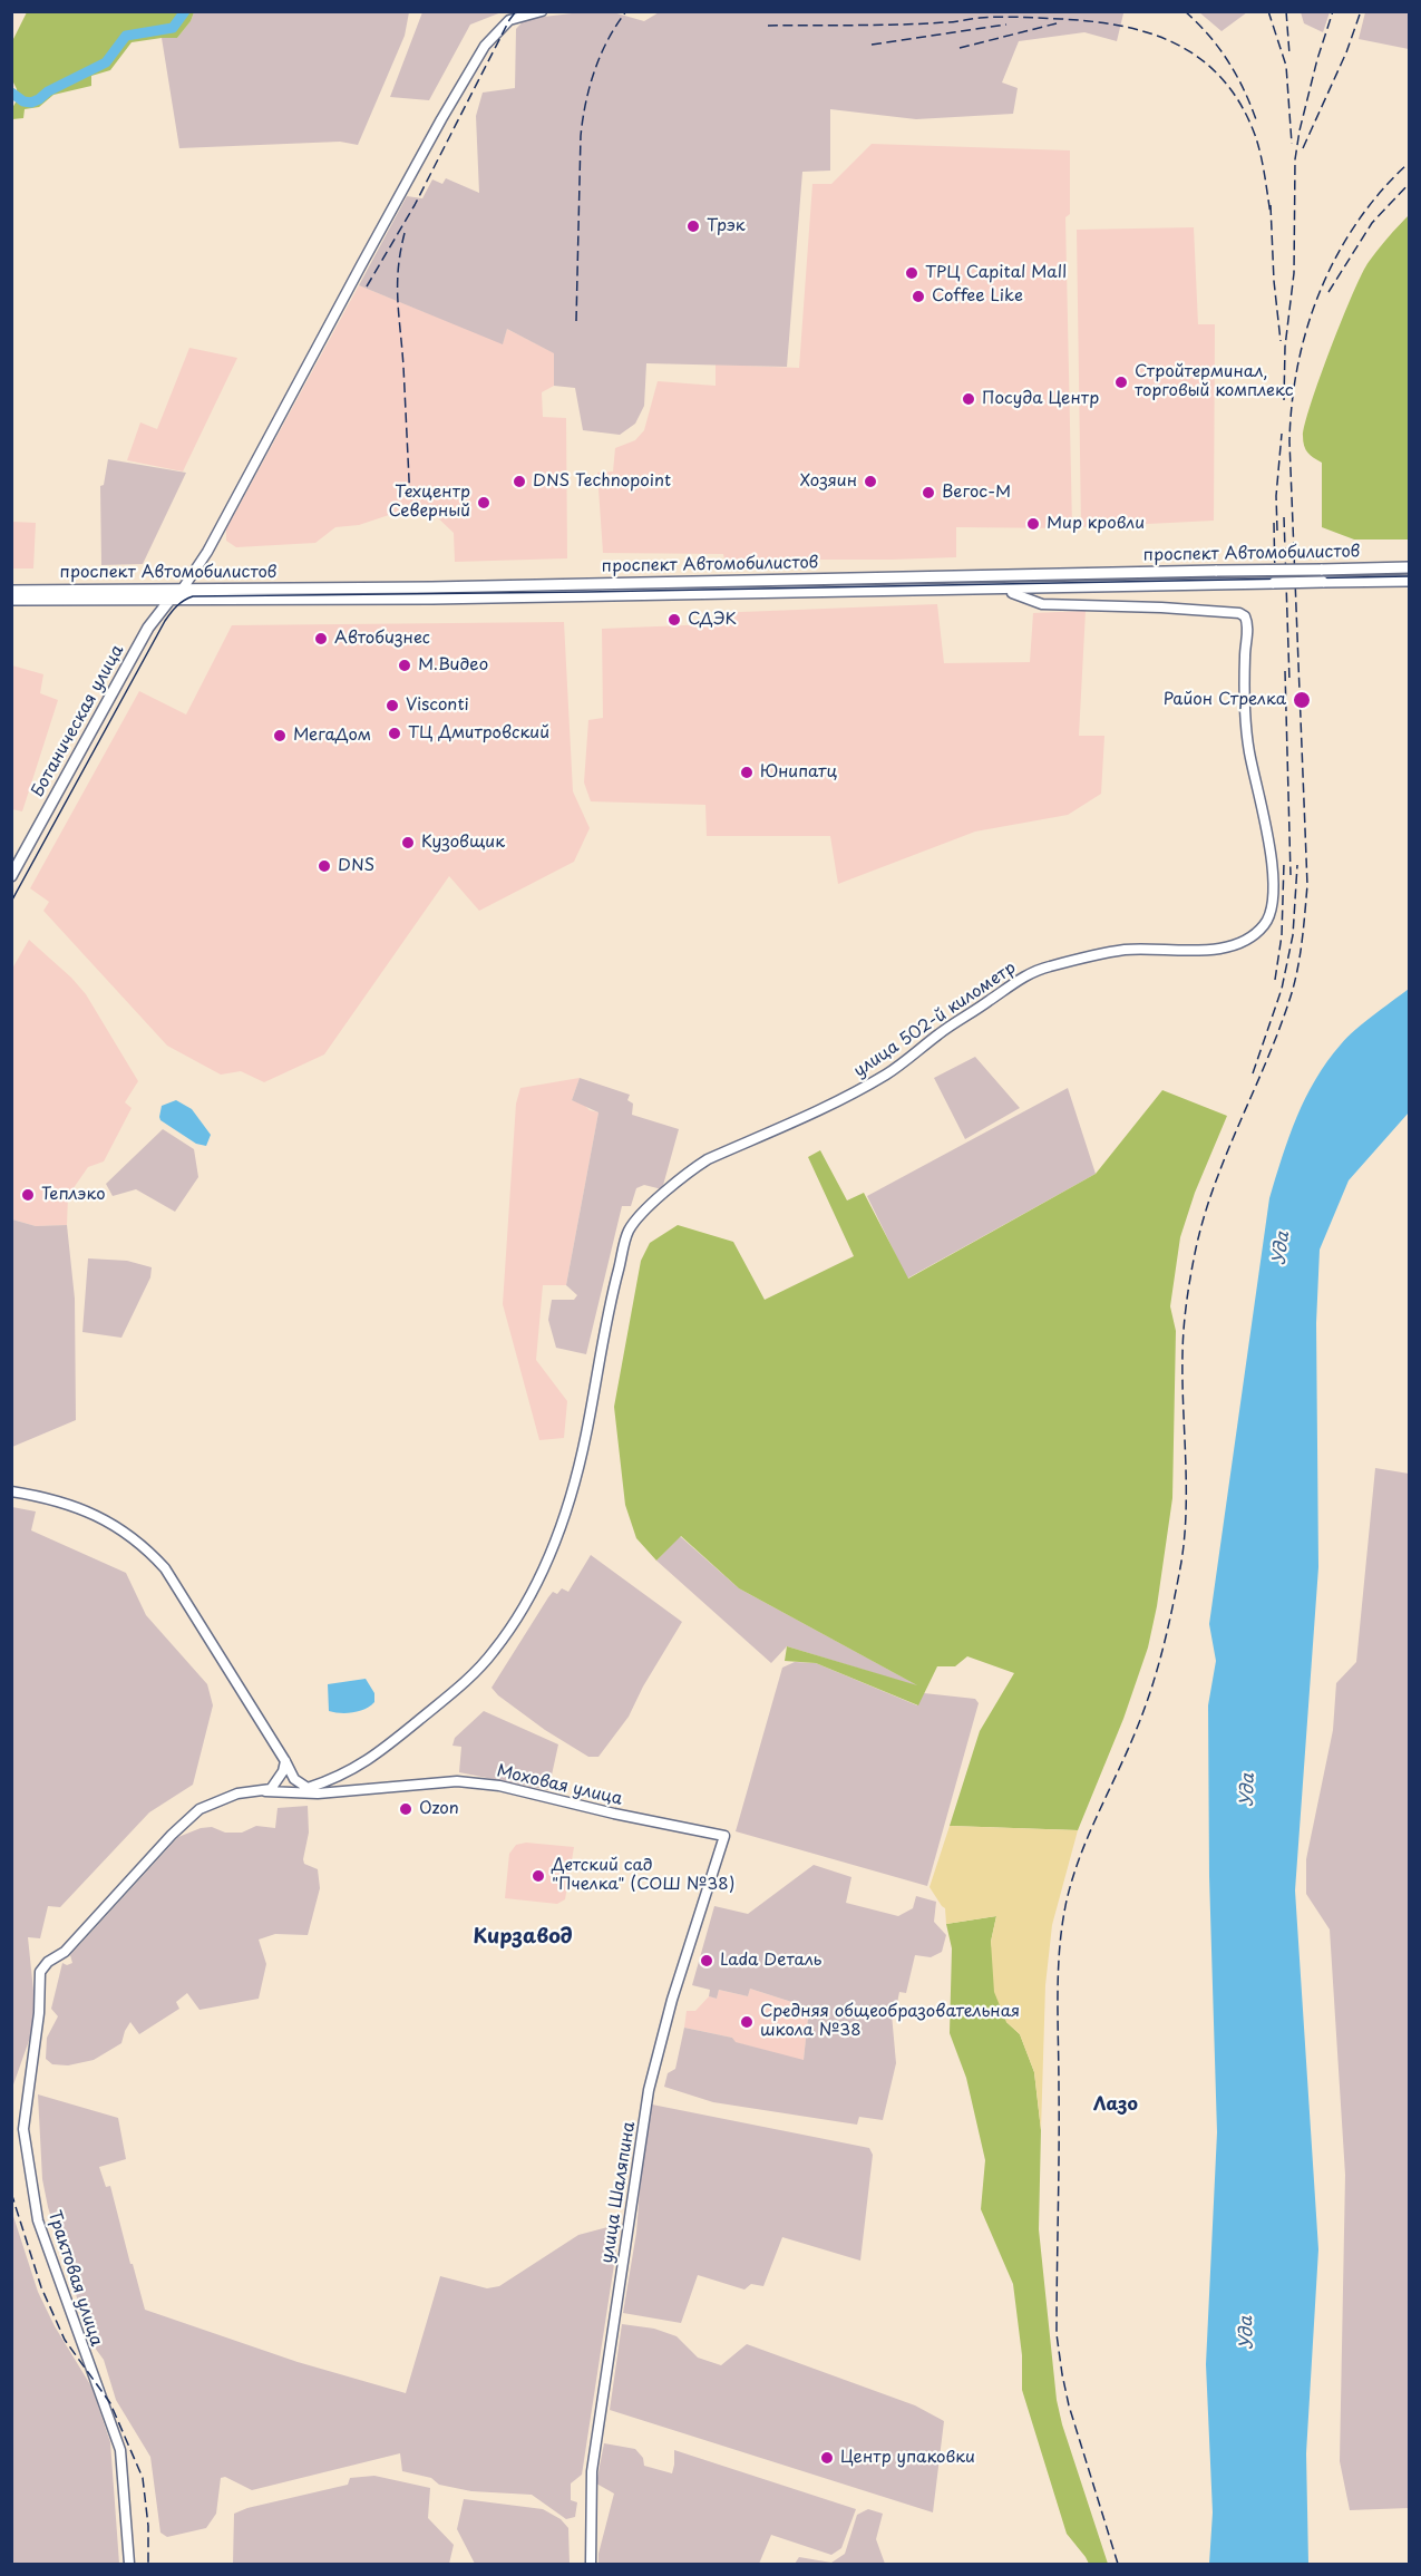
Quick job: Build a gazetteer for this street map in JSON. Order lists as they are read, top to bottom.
{
  "streets": {
    "main road": ["проспект Автомобилистов", "Ботаническая улица"],
    "street": [
      "улица 502-й километр",
      "Моховая улица",
      "улица Шаляпина",
      "Трактовая улица"
    ]
  },
  "crossings": [
    ["проспект Автомобилистов", "Ботаническая улица"],
    ["проспект Автомобилистов", "улица 502-й километр"],
    ["Моховая улица", "улица Шаляпина"],
    ["Моховая улица", "Трактовая улица"]
  ],
  "districts": ["Кирзавод", "Лазо"],
  "water": ["Уда"],
  "places": [
    "Трэк",
    "ТРЦ Capital Mall",
    "Coffee Like",
    "Стройтерминал, торговый комплекс",
    "Посуда Центр",
    "DNS Technopoint",
    "Хозяин",
    "Вегос-М",
    "Техцентр Северный",
    "Мир кровли",
    "СДЭК",
    "Автобизнес",
    "М.Видео",
    "Район Стрелка",
    "Visconti",
    "ТЦ Дмитровский",
    "МегаДом",
    "Юнипатц",
    "Кузовщик",
    "DNS",
    "Теплэко",
    "Ozon",
    "Детский сад \"Пчелка\" (СОШ №38)",
    "Lada Dеталь",
    "Средняя общеобразовательная школа №38",
    "Центр упаковки"
  ]
}
